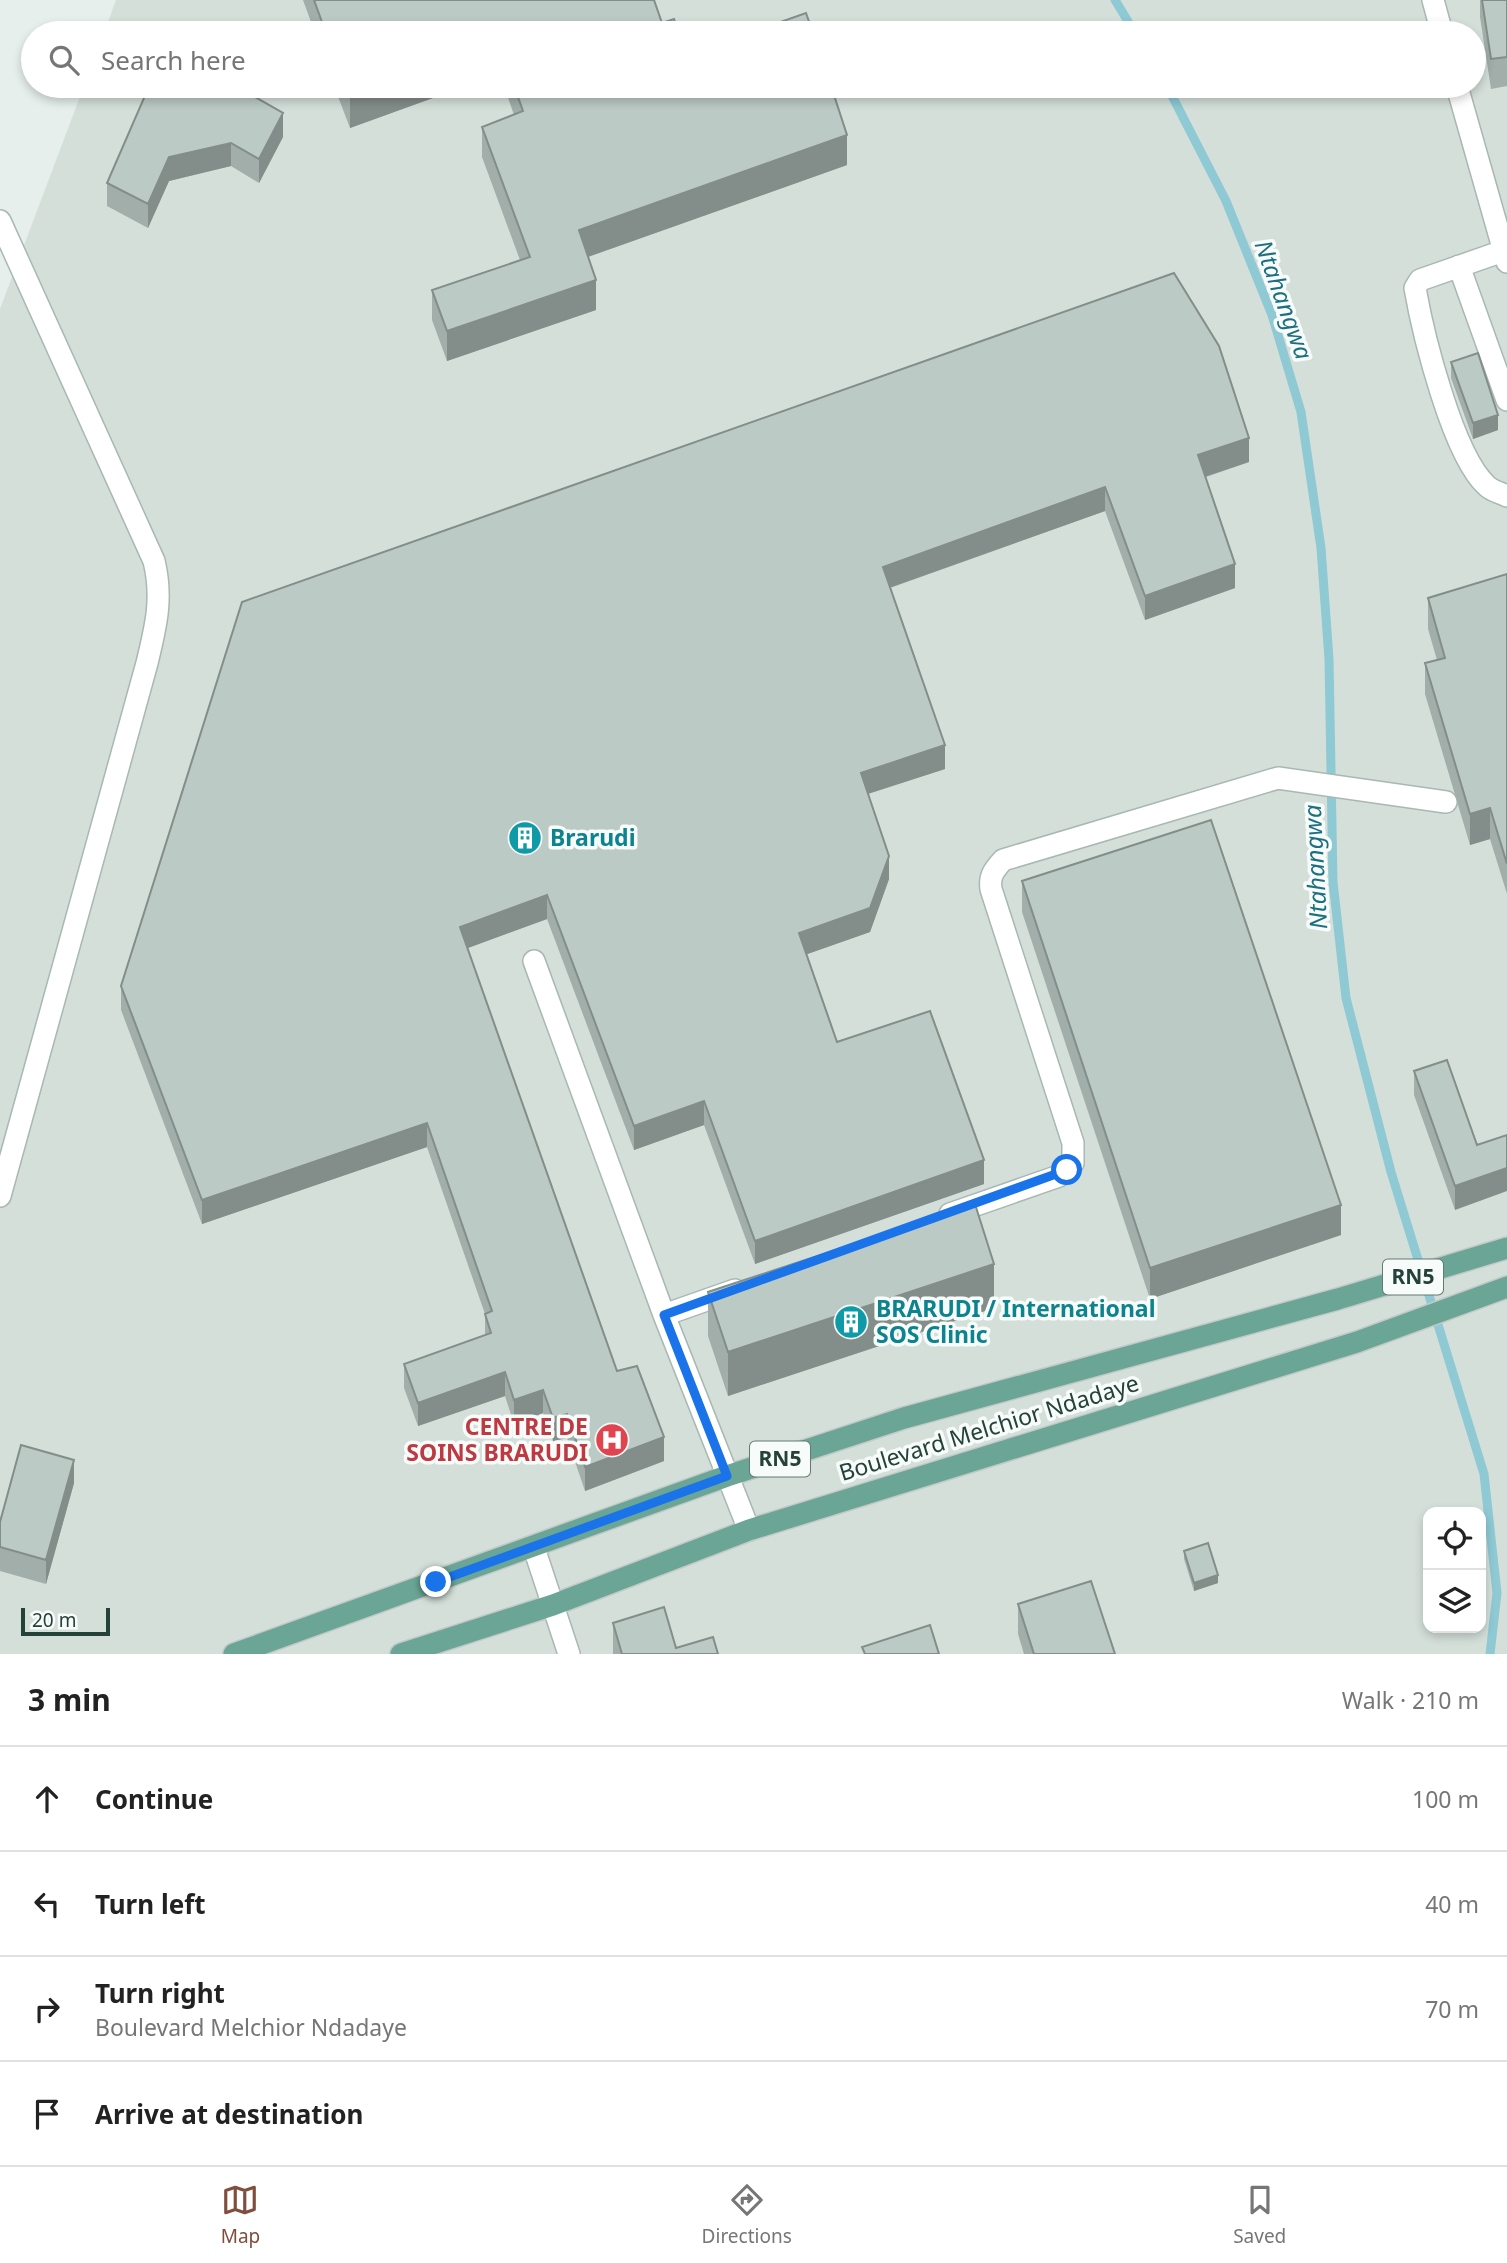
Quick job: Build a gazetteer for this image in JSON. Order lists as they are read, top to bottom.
{
  "streets": {
    "main road": ["RN5", "Boulevard Melchior Ndadaye"]
  },
  "water": ["Ntahangwa"],
  "places": {
    "building": ["Brarudi", "BRARUDI / International SOS Clinic"],
    "hospital": ["CENTRE DE SOINS BRARUDI"]
  },
  "scale_bar": "20 m",
  "page": {
    "search": "Search here",
    "scale": "20 m",
    "heading": ["3 min", "Walk · 210 m"],
    "list": [
      ["Continue", "100 m"],
      ["Turn left", "40 m"],
      ["Turn right", "Boulevard Melchior Ndadaye", "70 m"],
      "Arrive at destination"
    ],
    "nav": ["Map", "Directions", "Saved"]
  }
}
